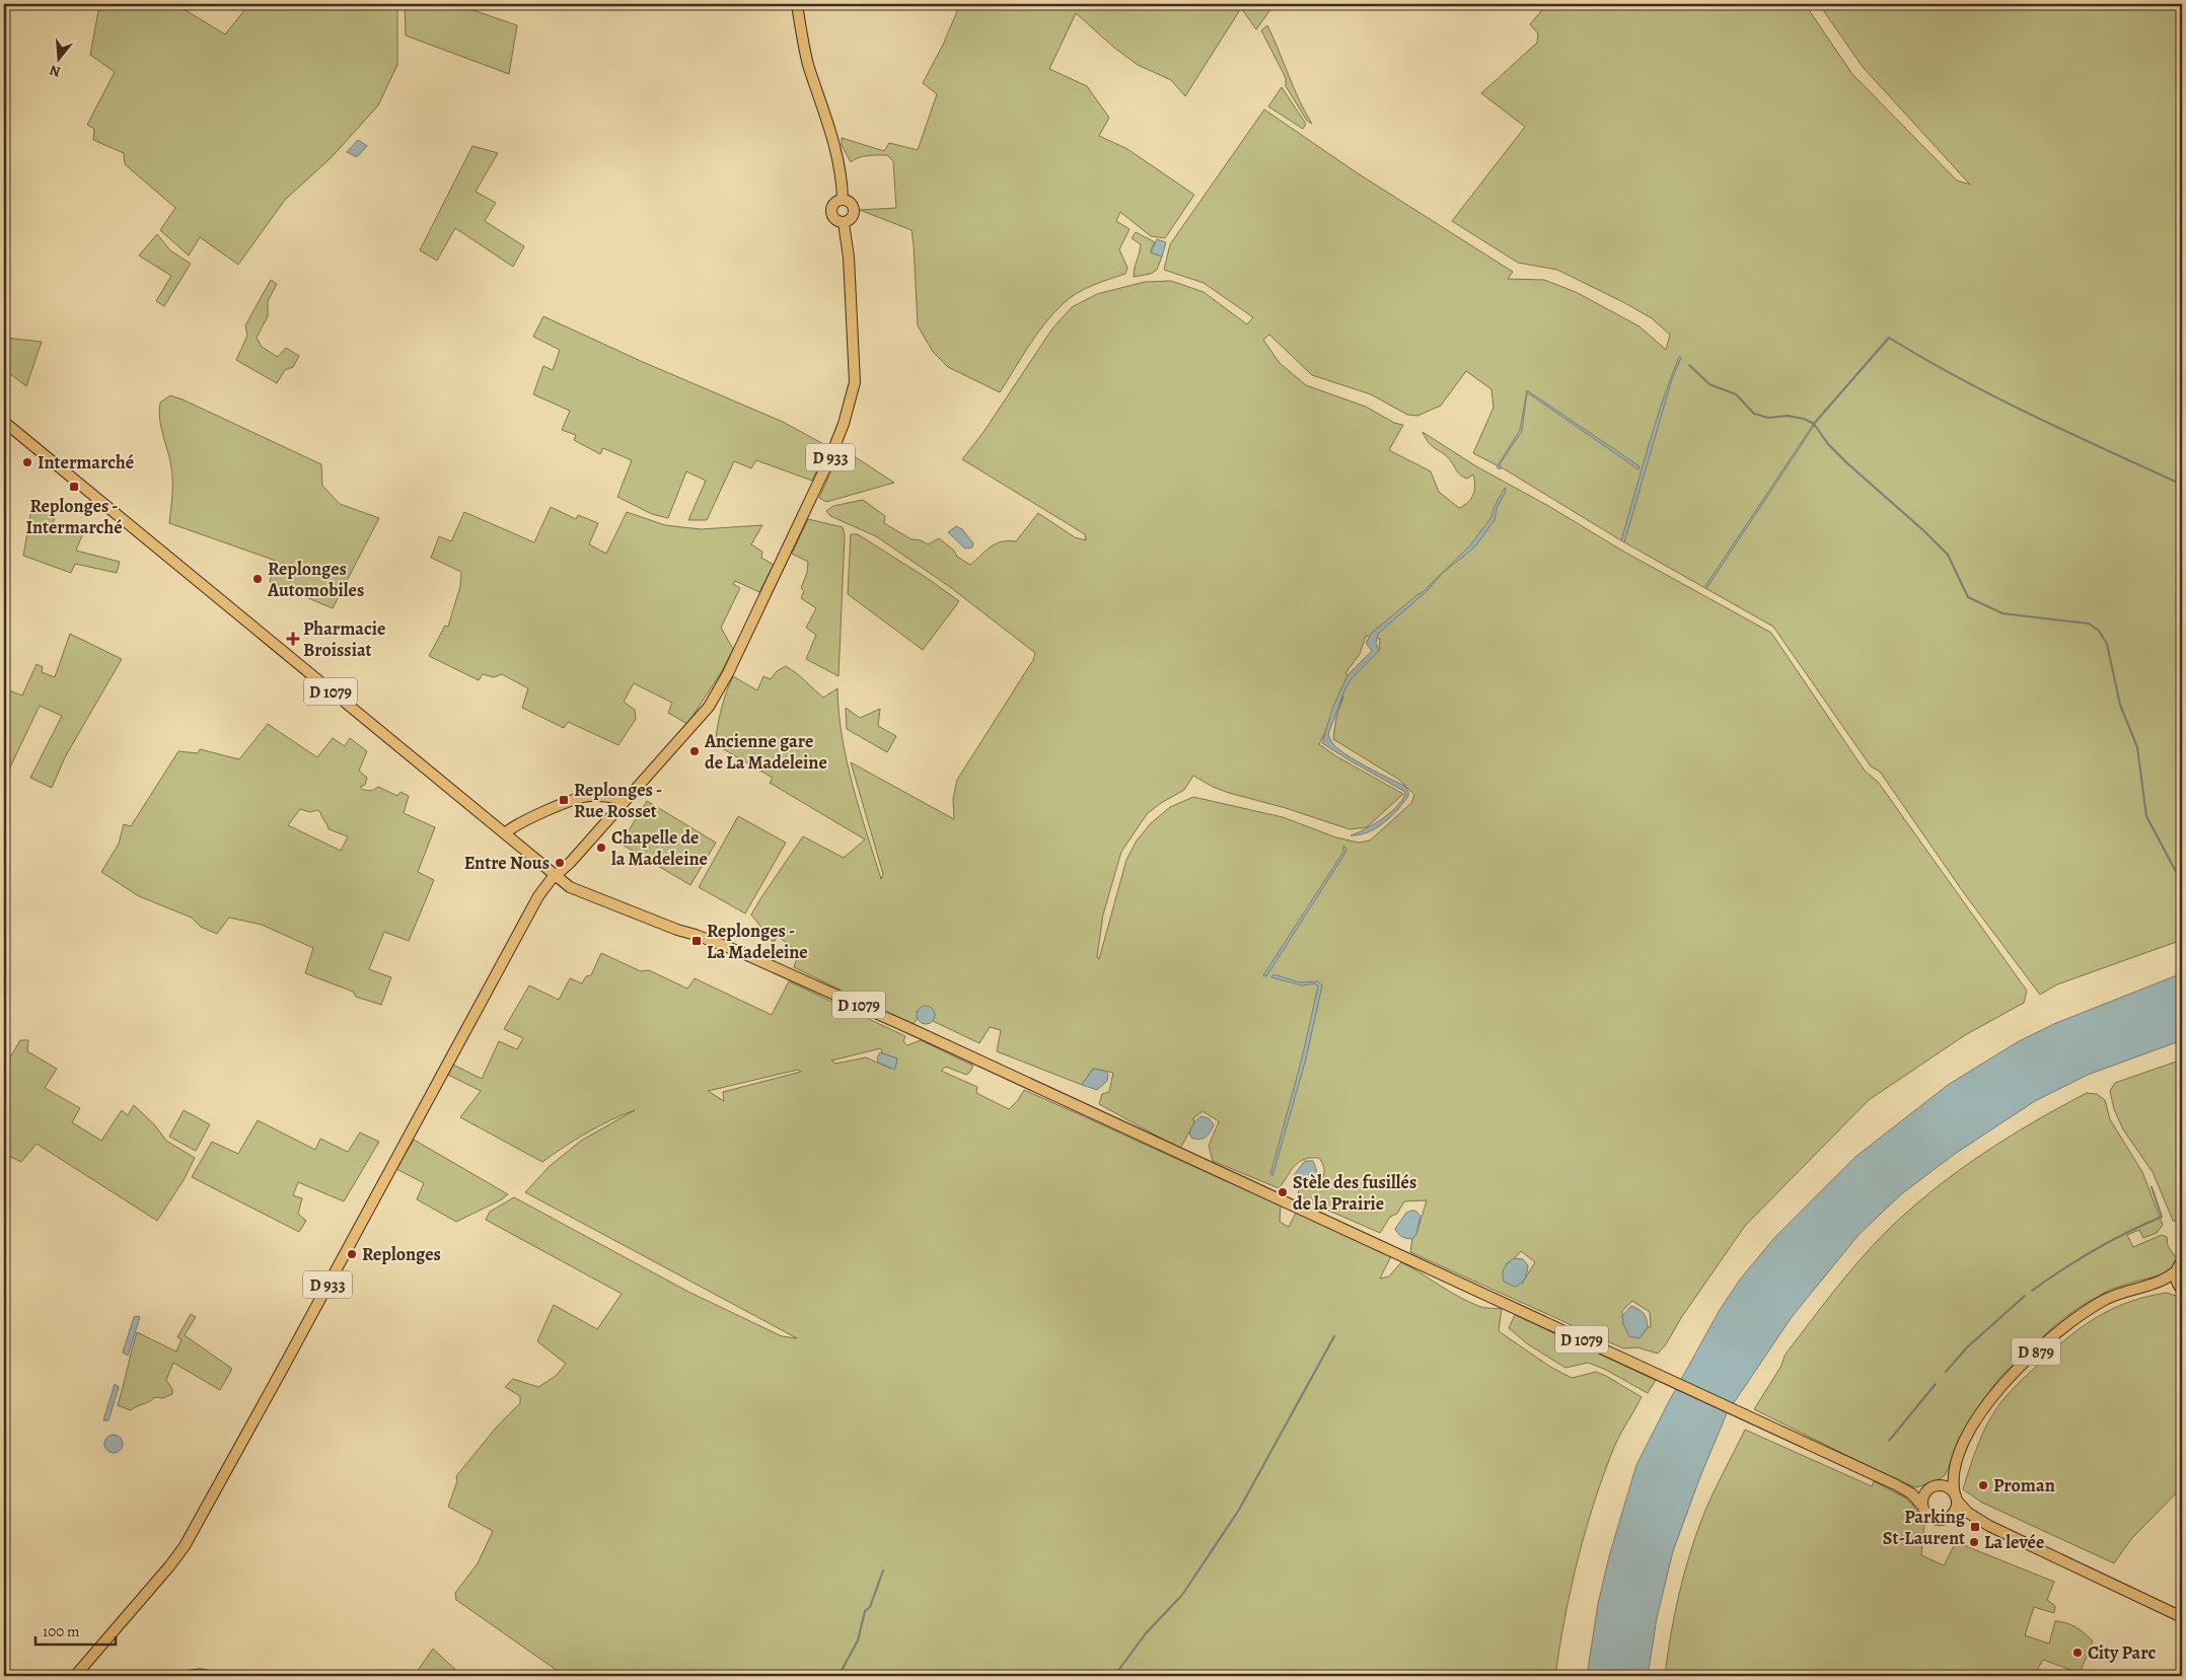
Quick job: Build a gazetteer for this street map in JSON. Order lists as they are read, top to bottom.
{
  "streets": {
    "main road": ["D 933", "D 1079", "D 879"]
  },
  "crossings": [
    ["D 933", "D 1079"],
    ["D 1079", "D 879"]
  ],
  "places": {
    "other": [
      "Intermarché",
      "Replonges Automobiles",
      "Ancienne gare de La Madeleine",
      "Chapelle de la Madeleine",
      "Entre Nous",
      "Stèle des fusillés de la Prairie",
      "Replonges",
      "Proman",
      "La levée",
      "City Parc"
    ],
    "transit": [
      "Replonges - Intermarché",
      "Replonges - Rue Rosset",
      "Replonges - La Madeleine",
      "Parking St-Laurent"
    ],
    "health": ["Pharmacie Broissiat"]
  },
  "scale_bar": "100 m",
  "north": "bottom"
}
